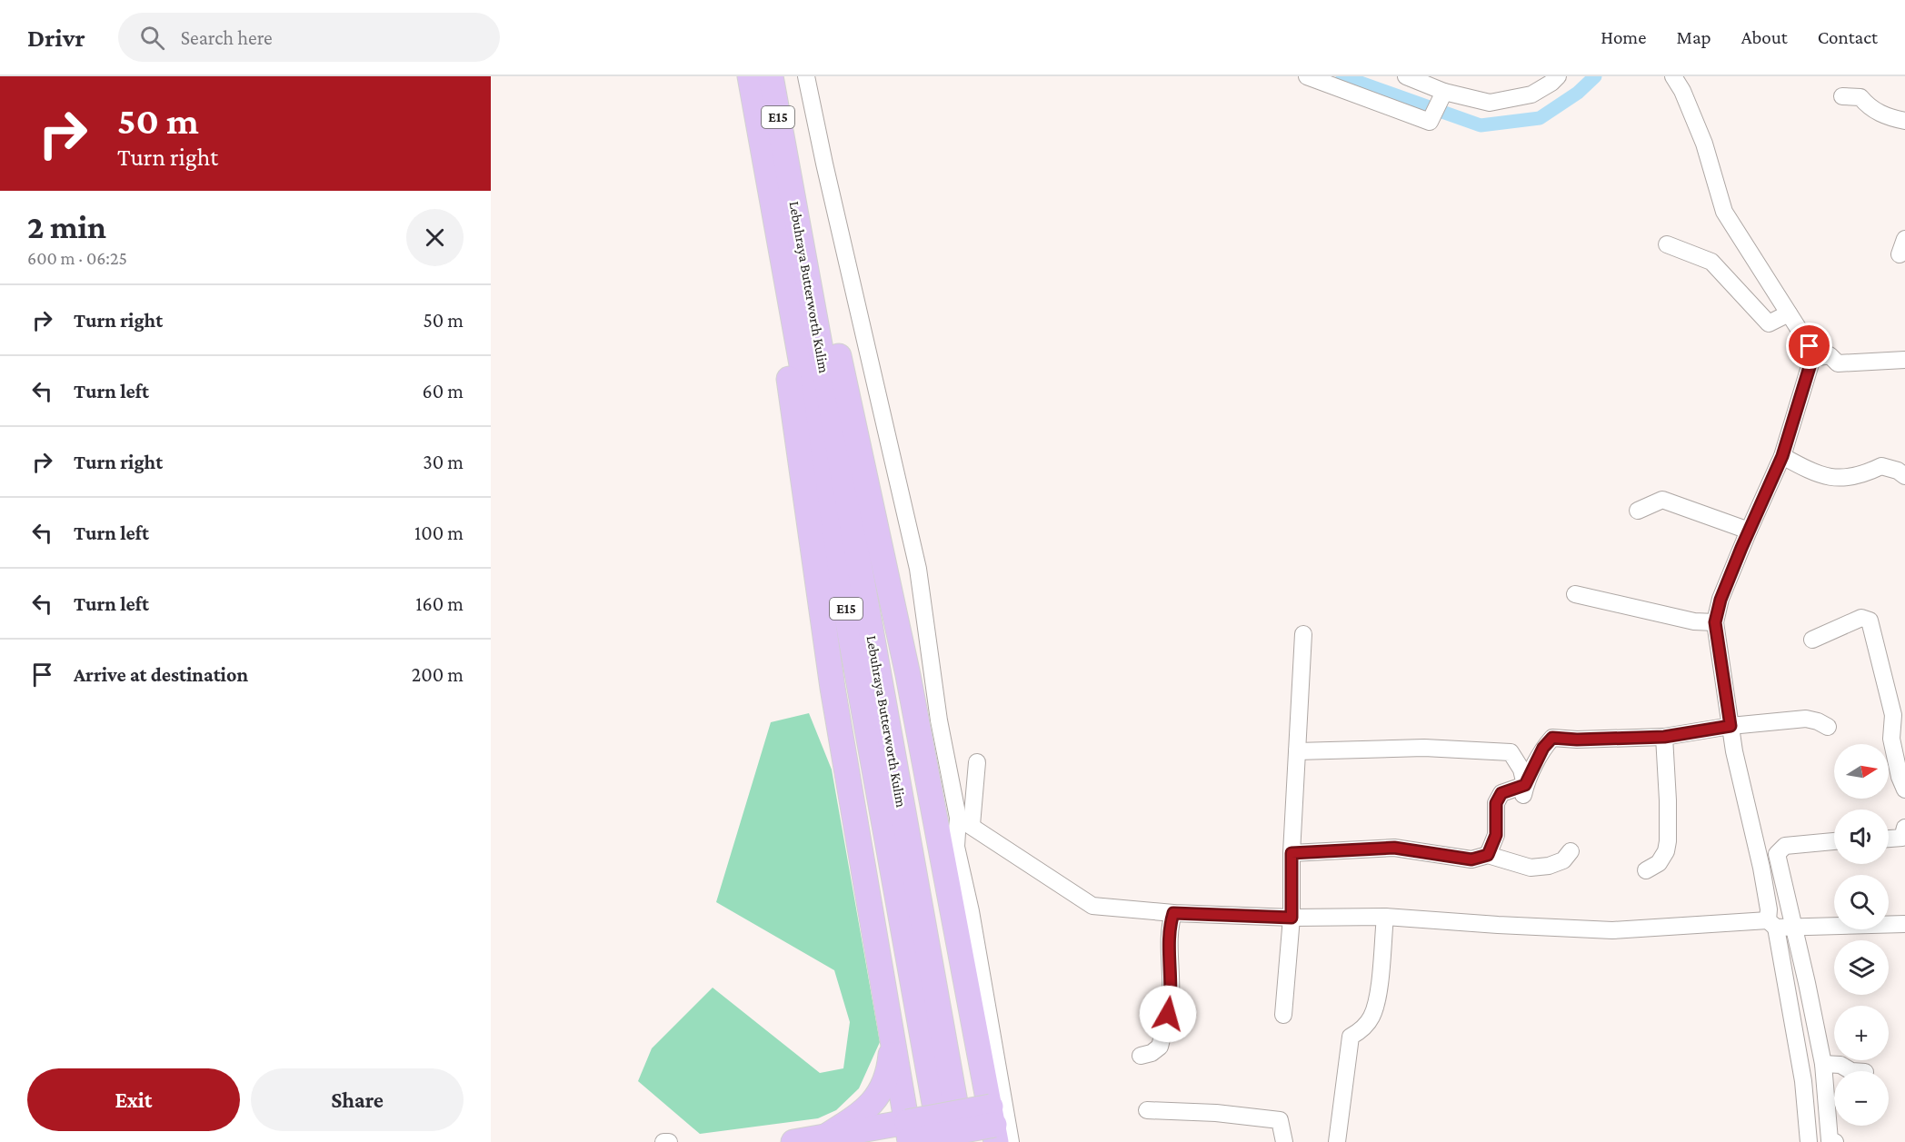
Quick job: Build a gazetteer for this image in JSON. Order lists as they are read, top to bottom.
{
  "streets": {
    "highway": ["E15", "Lebuhraya Butterworth Kulim"]
  },
  "north": "right",
  "page": {
    "header": "Drivr",
    "search": "Search here",
    "nav": [
      "Home",
      "Map",
      "About",
      "Contact"
    ],
    "turn": ["50 m", "Turn right"],
    "heading": ["2 min", "600 m · 06:25"],
    "list": [
      {
        "name": "Turn right",
        "value": "50 m"
      },
      {
        "name": "Turn left",
        "value": "60 m"
      },
      {
        "name": "Turn right",
        "value": "30 m"
      },
      {
        "name": "Turn left",
        "value": "100 m"
      },
      {
        "name": "Turn left",
        "value": "160 m"
      },
      {
        "name": "Arrive at destination",
        "value": "200 m"
      }
    ],
    "map_buttons": ["+", "−"],
    "buttons": ["Exit", "Share"]
  }
}
